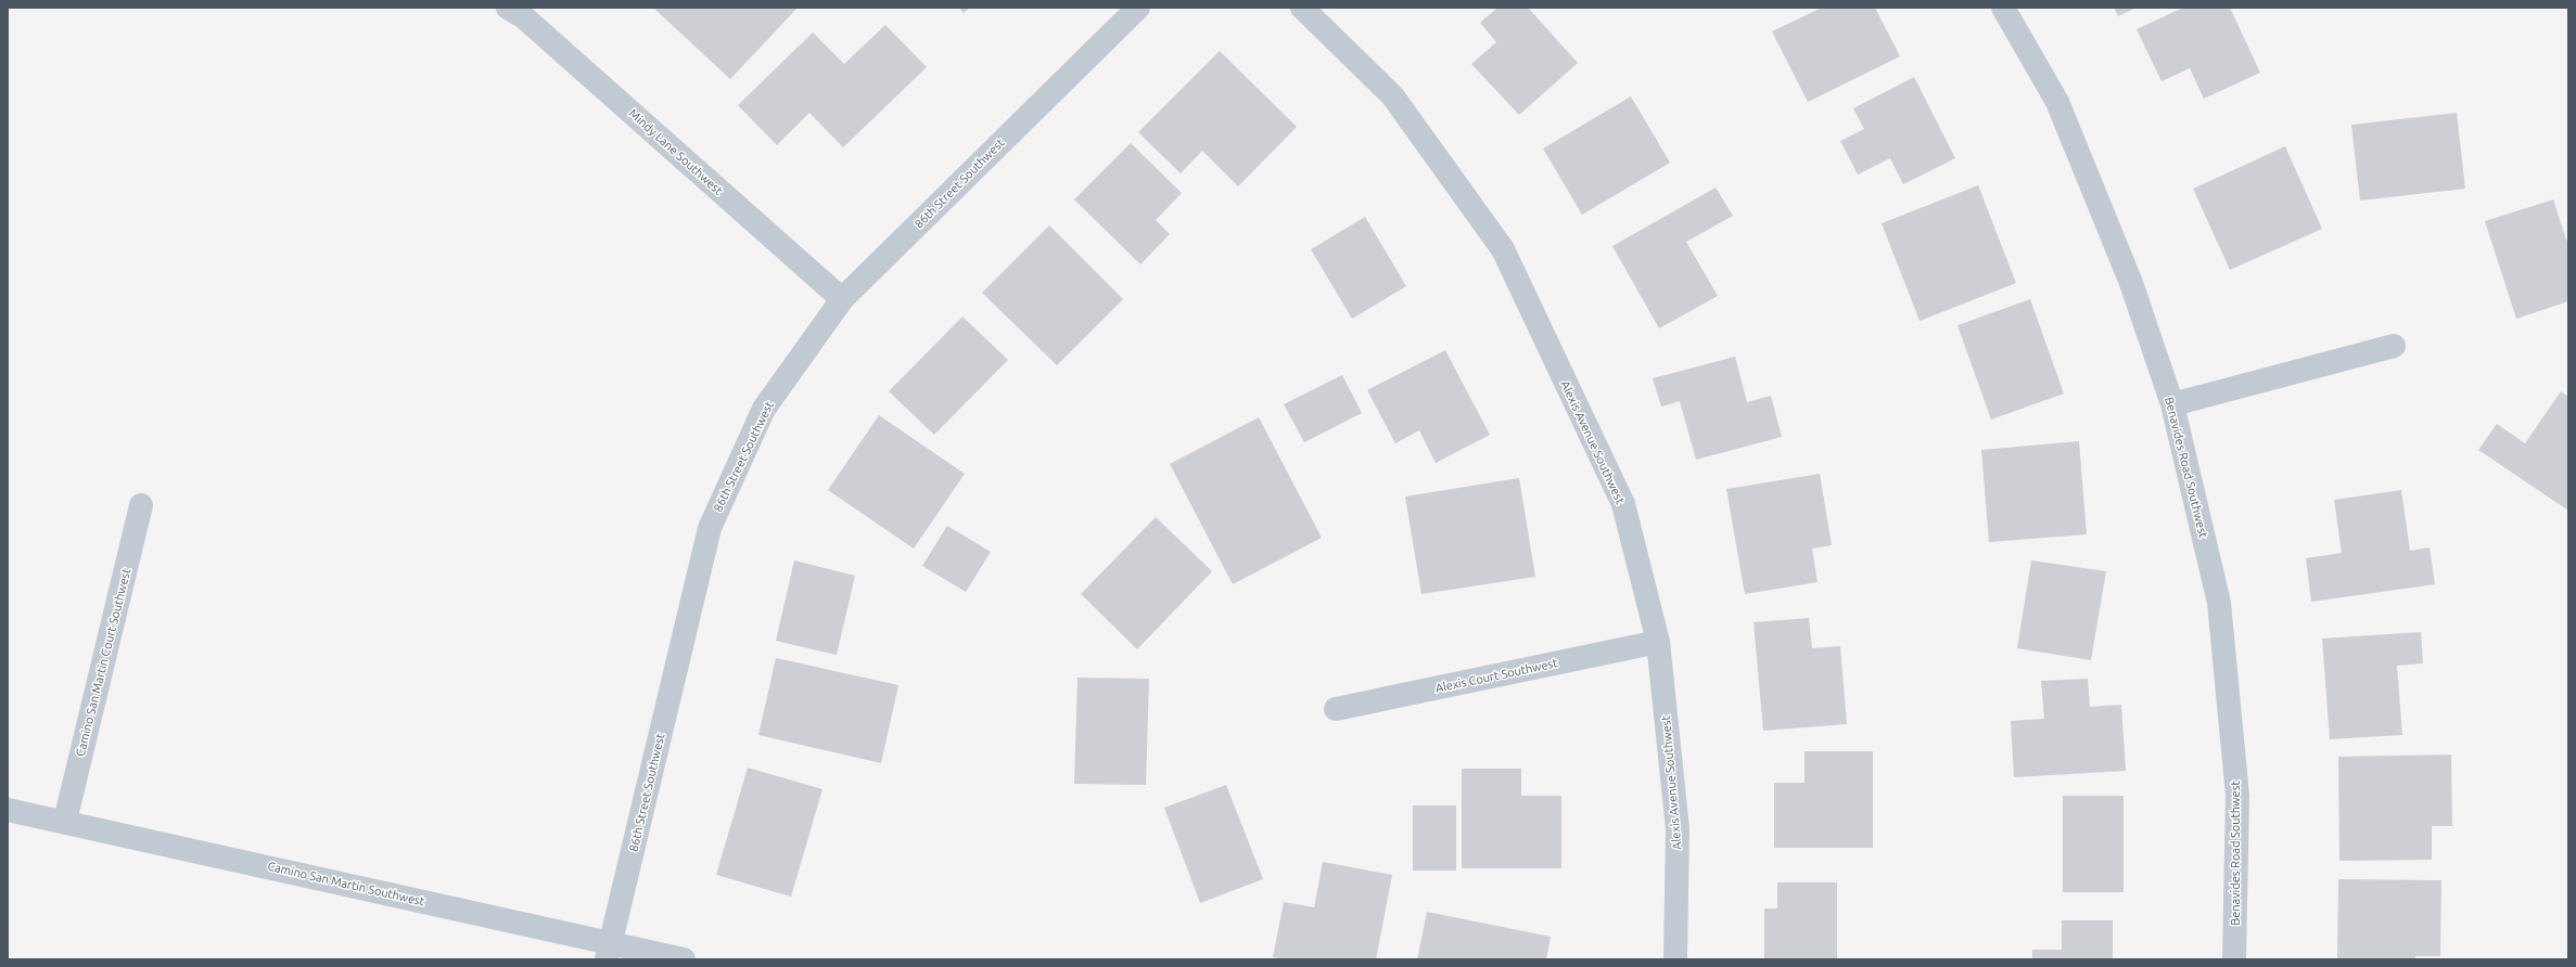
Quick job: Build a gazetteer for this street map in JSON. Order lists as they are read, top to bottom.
{
  "streets": {
    "street": [
      "Mindy Lane Southwest",
      "86th Street Southwest",
      "Alexis Avenue Southwest",
      "Benavides Road Southwest",
      "Camino San Martin Court Southwest",
      "Alexis Court Southwest",
      "Camino San Martin Southwest"
    ]
  },
  "crossings": [
    ["Mindy Lane Southwest", "86th Street Southwest"],
    ["86th Street Southwest", "Camino San Martin Southwest"],
    ["Alexis Avenue Southwest", "Alexis Court Southwest"],
    ["Camino San Martin Court Southwest", "Camino San Martin Southwest"]
  ]
}
